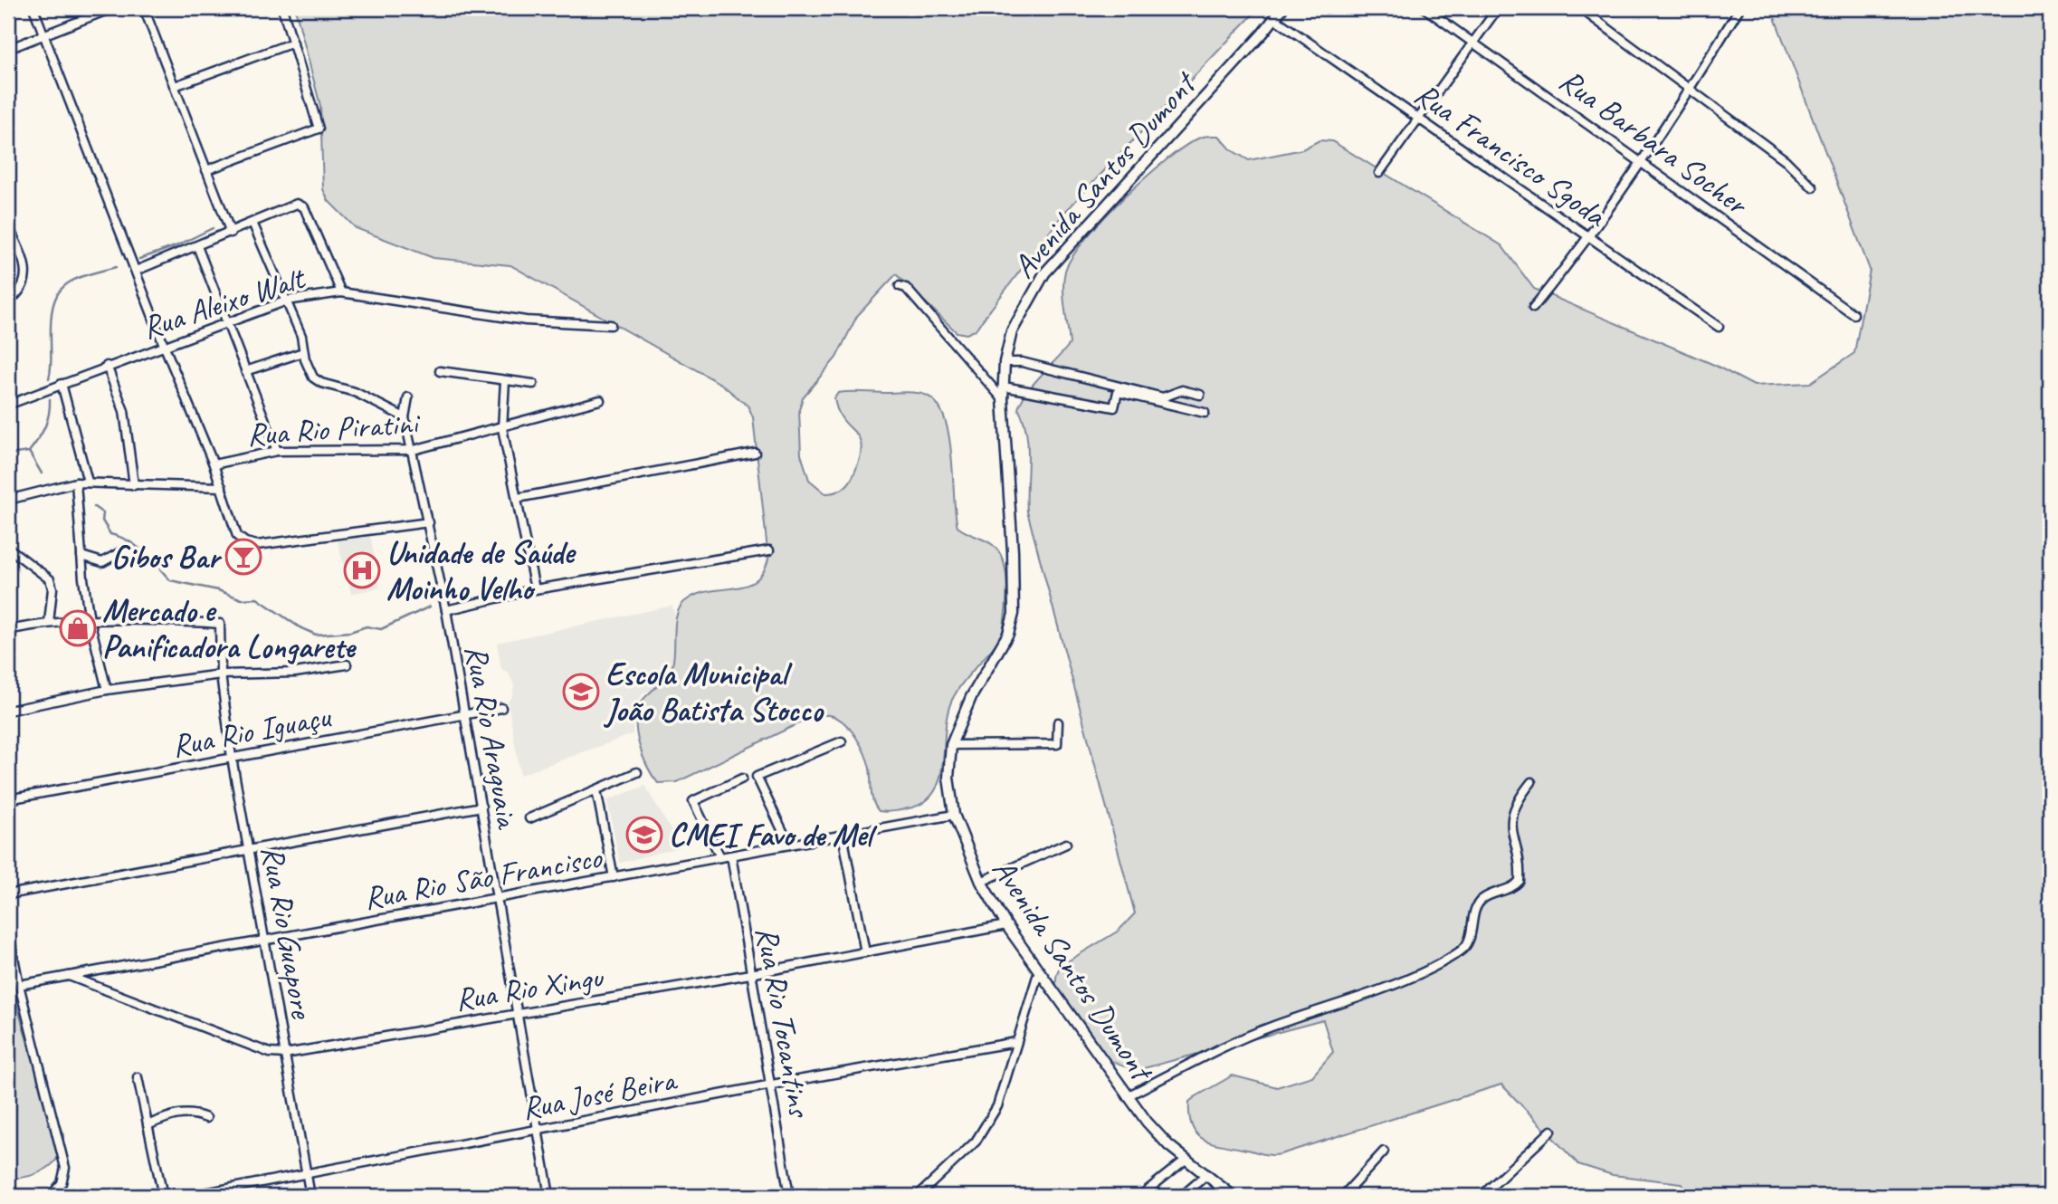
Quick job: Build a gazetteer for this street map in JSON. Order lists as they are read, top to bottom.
{
  "streets": {
    "street": [
      "Rua Barbara Socher",
      "Rua Francisco Sgoda",
      "Avenida Santos Dumont",
      "Rua Aleixo Walt",
      "Rua Rio Piratini",
      "Rua Rio Iguaçu",
      "Rua Rio Araguaia",
      "Rua Rio São Francisco",
      "Rua Rio Guapore",
      "Rua Rio Xingu",
      "Rua Rio Tocantins",
      "Rua José Beira"
    ]
  },
  "crossings": [
    ["Rua Francisco Sgoda", "Avenida Santos Dumont"],
    ["Avenida Santos Dumont", "Rua Rio São Francisco"],
    ["Avenida Santos Dumont", "Rua Rio Xingu"],
    ["Rua Rio Piratini", "Rua Rio Araguaia"],
    ["Rua Rio Iguaçu", "Rua Rio Araguaia"],
    ["Rua Rio Iguaçu", "Rua Rio Guapore"],
    ["Rua Rio Araguaia", "Rua Rio São Francisco"],
    ["Rua Rio Araguaia", "Rua Rio Xingu"],
    ["Rua Rio Araguaia", "Rua José Beira"],
    ["Rua Rio São Francisco", "Rua Rio Guapore"],
    ["Rua Rio São Francisco", "Rua Rio Xingu"],
    ["Rua Rio São Francisco", "Rua Rio Tocantins"],
    ["Rua Rio Guapore", "Rua Rio Xingu"],
    ["Rua Rio Guapore", "Rua José Beira"],
    ["Rua Rio Xingu", "Rua Rio Tocantins"],
    ["Rua Rio Tocantins", "Rua José Beira"]
  ],
  "places": {
    "bar": ["Gibos Bar"],
    "hospital": ["Unidade de Saúde Moinho Velho"],
    "shop": ["Mercado e Panificadora Longarete"],
    "school or university": ["Escola Municipal João Batista Stocco", "CMEI Favo de Mel"]
  }
}
